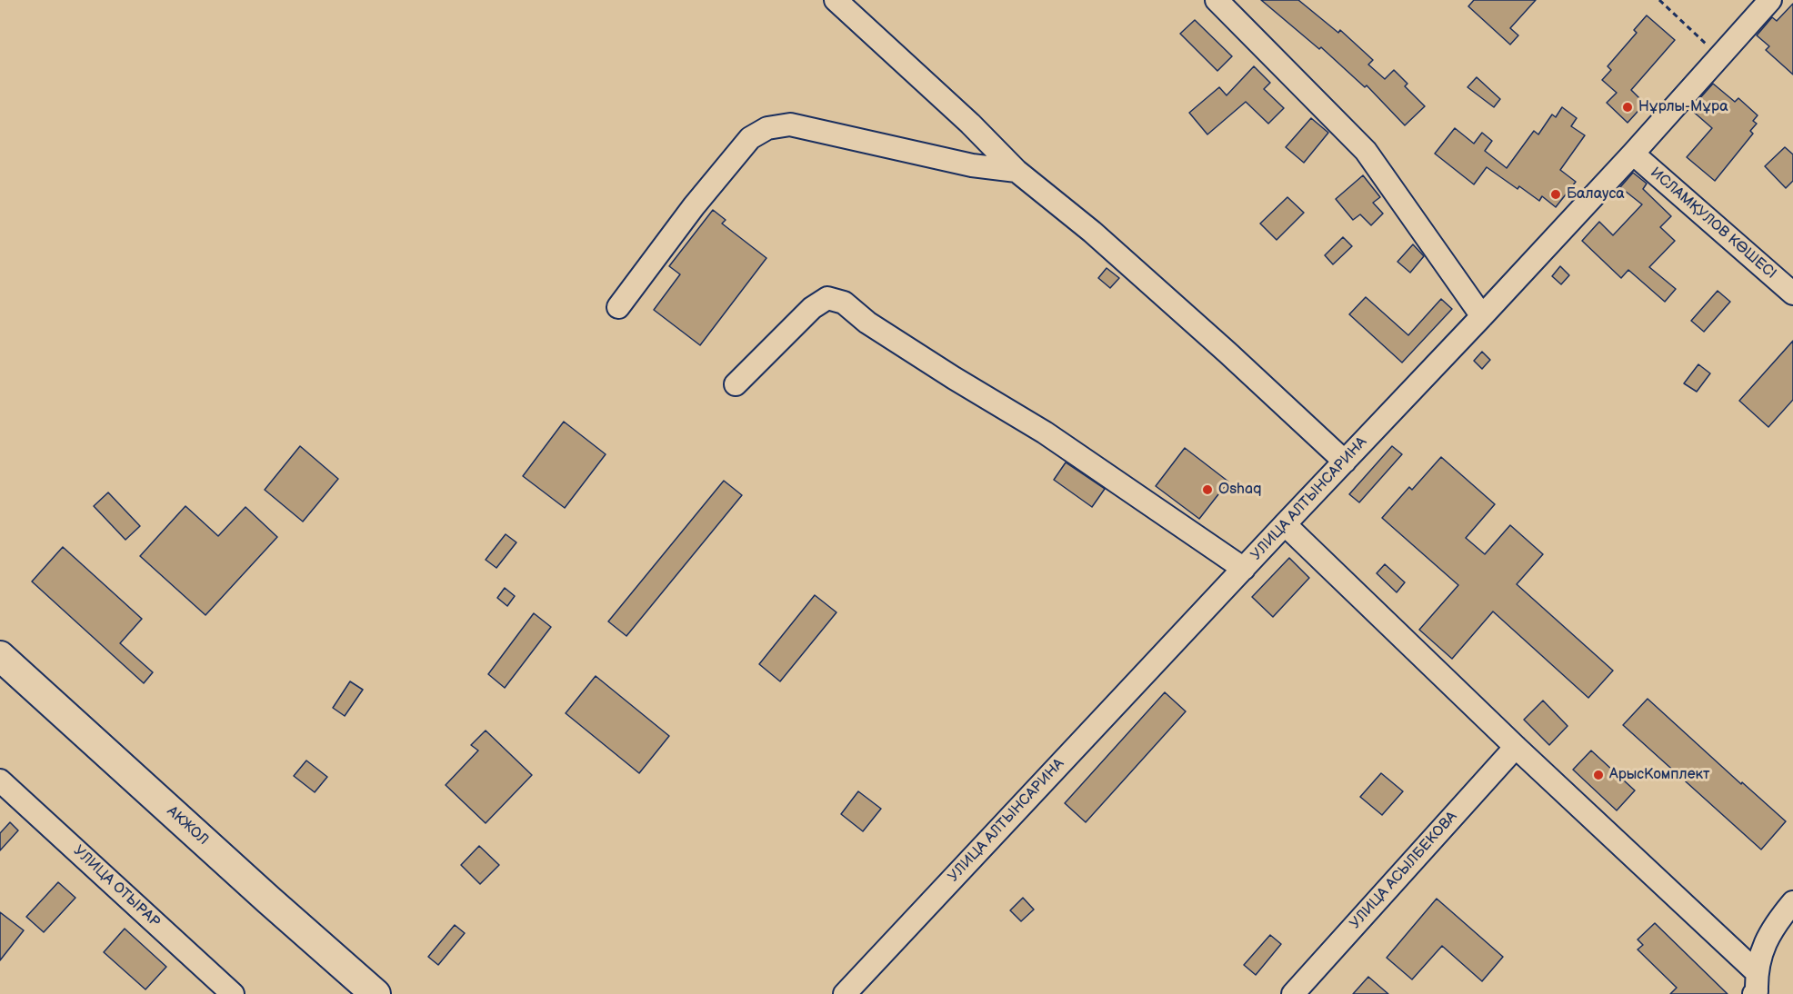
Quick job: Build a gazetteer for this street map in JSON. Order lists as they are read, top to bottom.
{
  "streets": {
    "main road": ["АКЖОЛ"],
    "street": [
      "ИСЛАМҚУЛОВ КӨШЕСІ",
      "УЛИЦА АЛТЫНСАРИНА",
      "УЛИЦА АСЫЛБЕКОВА",
      "УЛИЦА ОТЫРАР"
    ]
  },
  "crossings": [
    ["ИСЛАМҚУЛОВ КӨШЕСІ", "УЛИЦА АЛТЫНСАРИНА"]
  ],
  "places": [
    "Нұрлы-Мұра",
    "Балауса",
    "Oshaq",
    "АрысКомплект"
  ]
}
